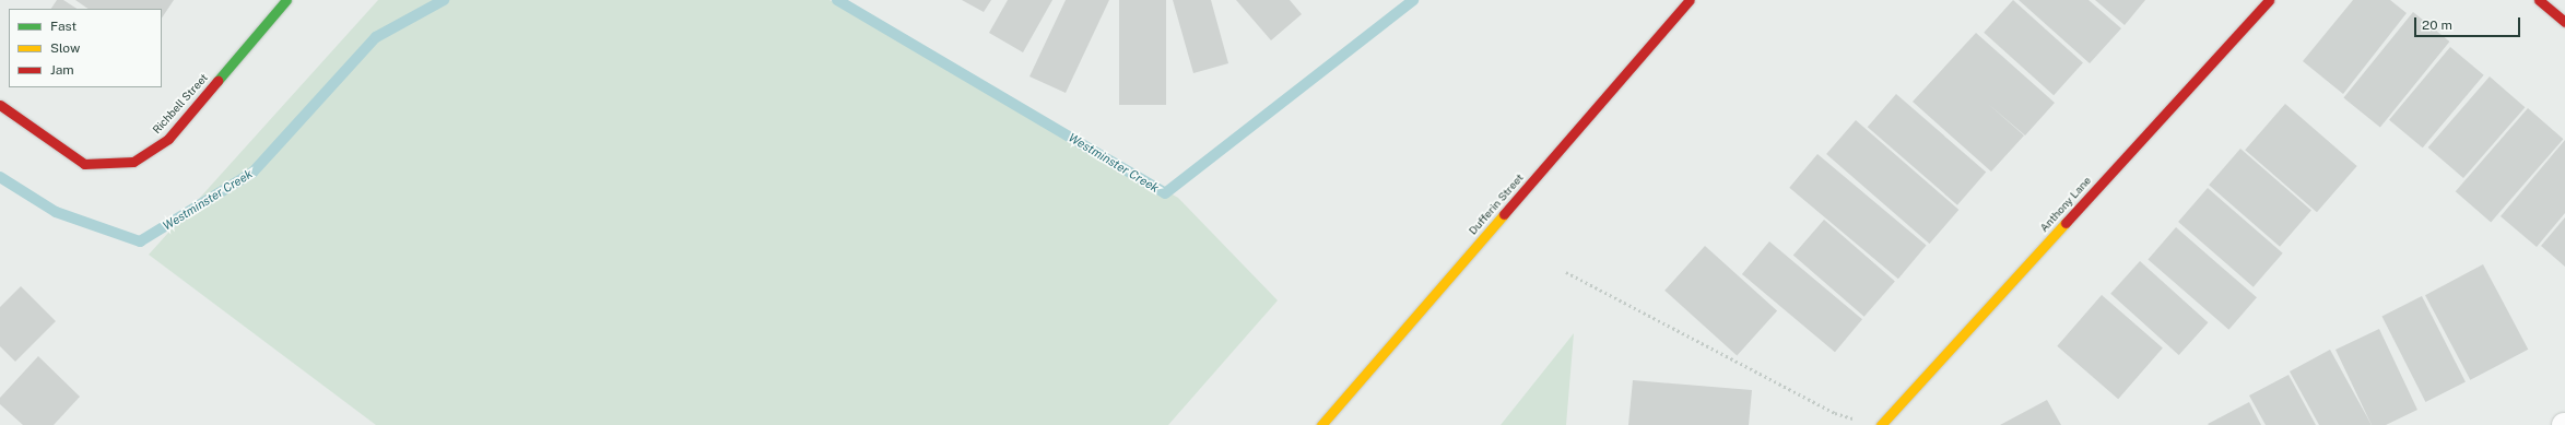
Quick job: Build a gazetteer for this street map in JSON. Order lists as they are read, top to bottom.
{
  "streets": {
    "street": ["Richbell Street", "Dufferin Street", "Anthony Lane"]
  },
  "water": ["Westminster Creek"],
  "legend": ["Fast", "Slow", "Jam"],
  "scale_bar": "20 m"
}
